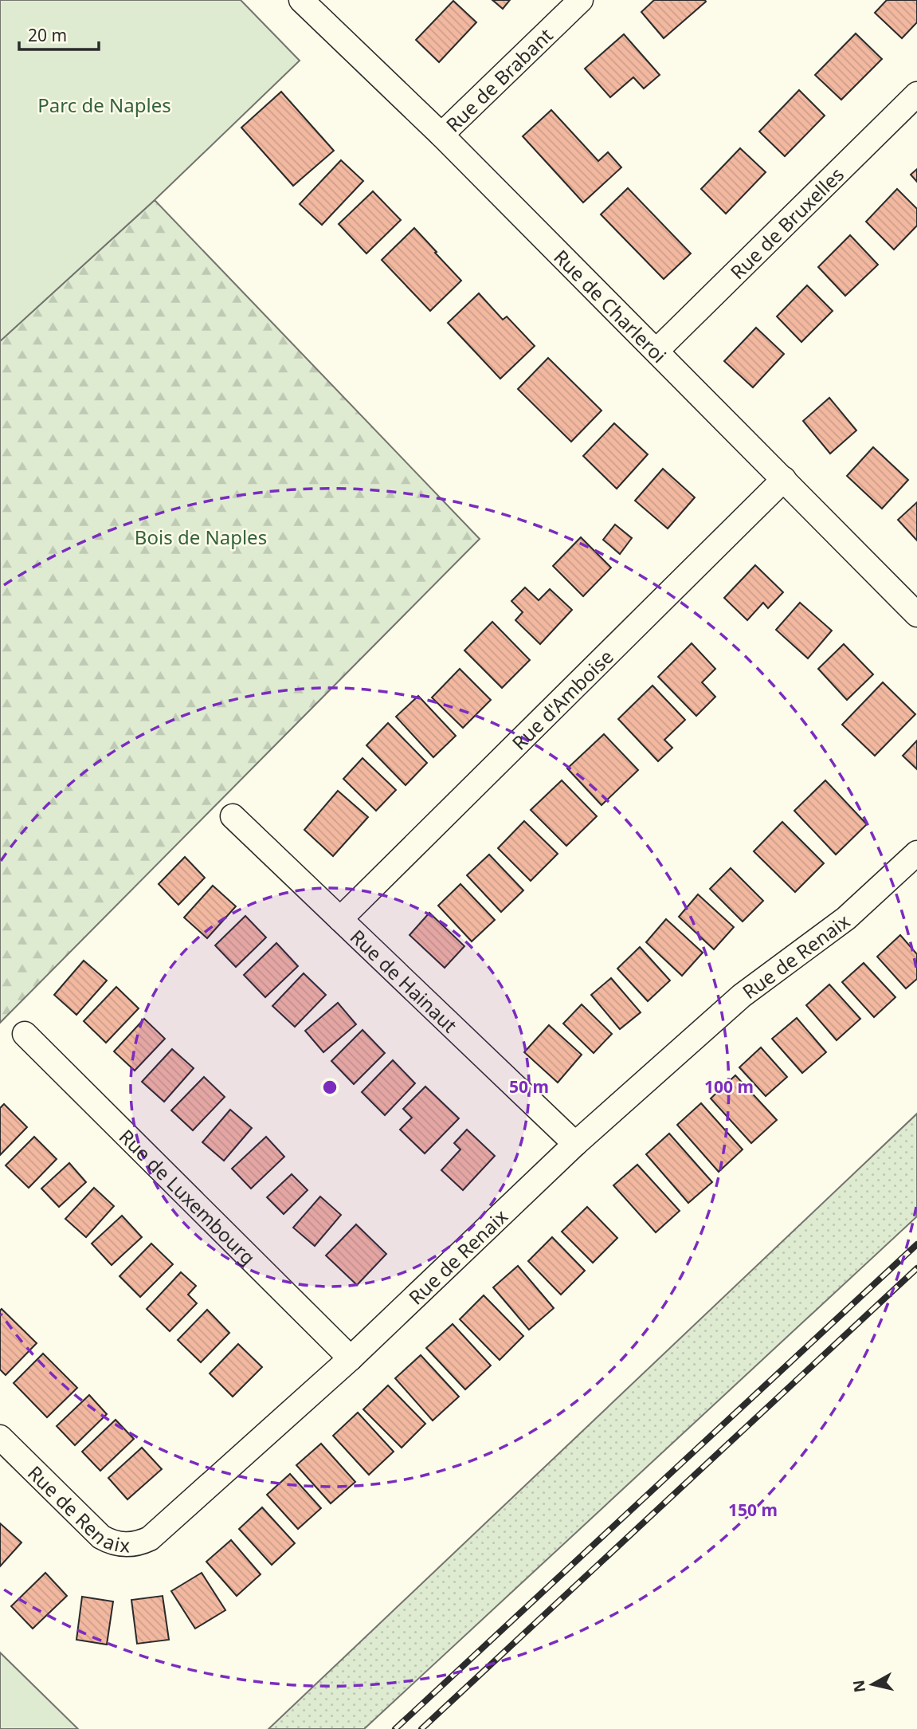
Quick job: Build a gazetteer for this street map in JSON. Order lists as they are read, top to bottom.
{
  "streets": {
    "street": [
      "Rue de Brabant",
      "Rue de Bruxelles",
      "Rue de Charleroi",
      "Rue d'Amboise",
      "Rue de Renaix",
      "Rue de Hainaut",
      "Rue de Luxembourg"
    ]
  },
  "crossings": [
    ["Rue de Brabant", "Rue de Charleroi"],
    ["Rue de Bruxelles", "Rue de Charleroi"],
    ["Rue de Charleroi", "Rue d'Amboise"],
    ["Rue d'Amboise", "Rue de Hainaut"],
    ["Rue de Renaix", "Rue de Hainaut"],
    ["Rue de Renaix", "Rue de Luxembourg"]
  ],
  "parks": ["Parc de Naples", "Bois de Naples"],
  "scale_bar": "20 m",
  "north": "left",
  "rings": ["50 m", "100 m", "150 m"]
}
